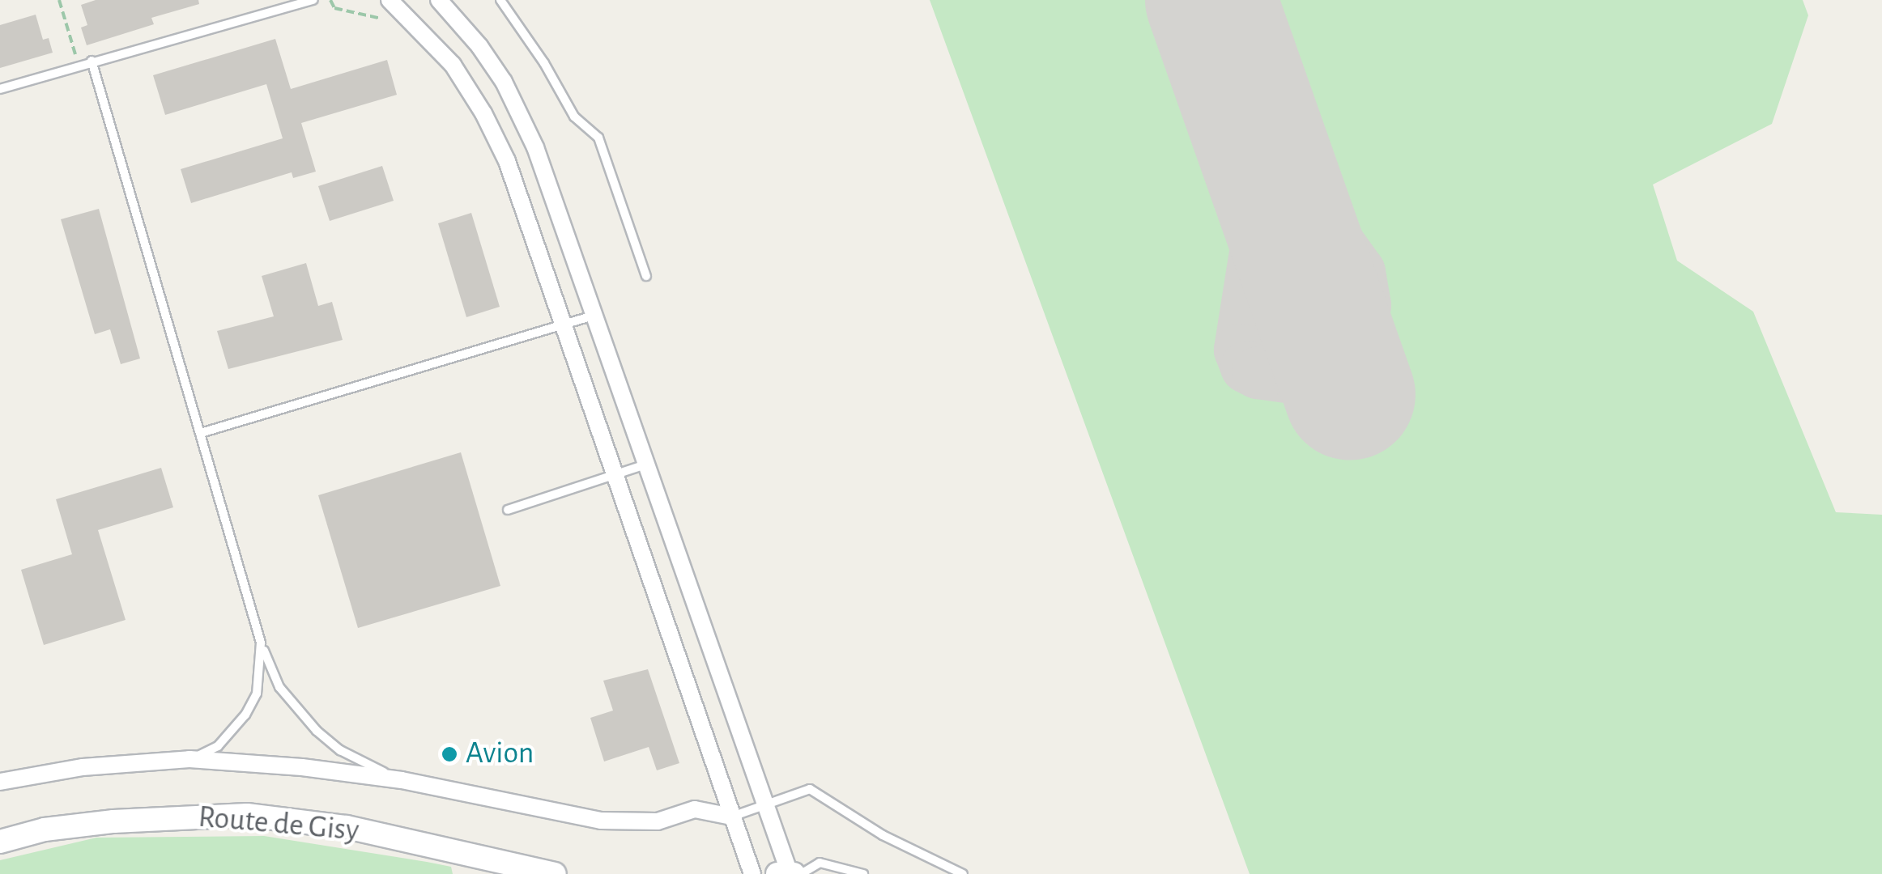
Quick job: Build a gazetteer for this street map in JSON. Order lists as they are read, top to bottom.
{
  "streets": {
    "street": ["Route de Gisy"]
  },
  "places": ["Avion"]
}
